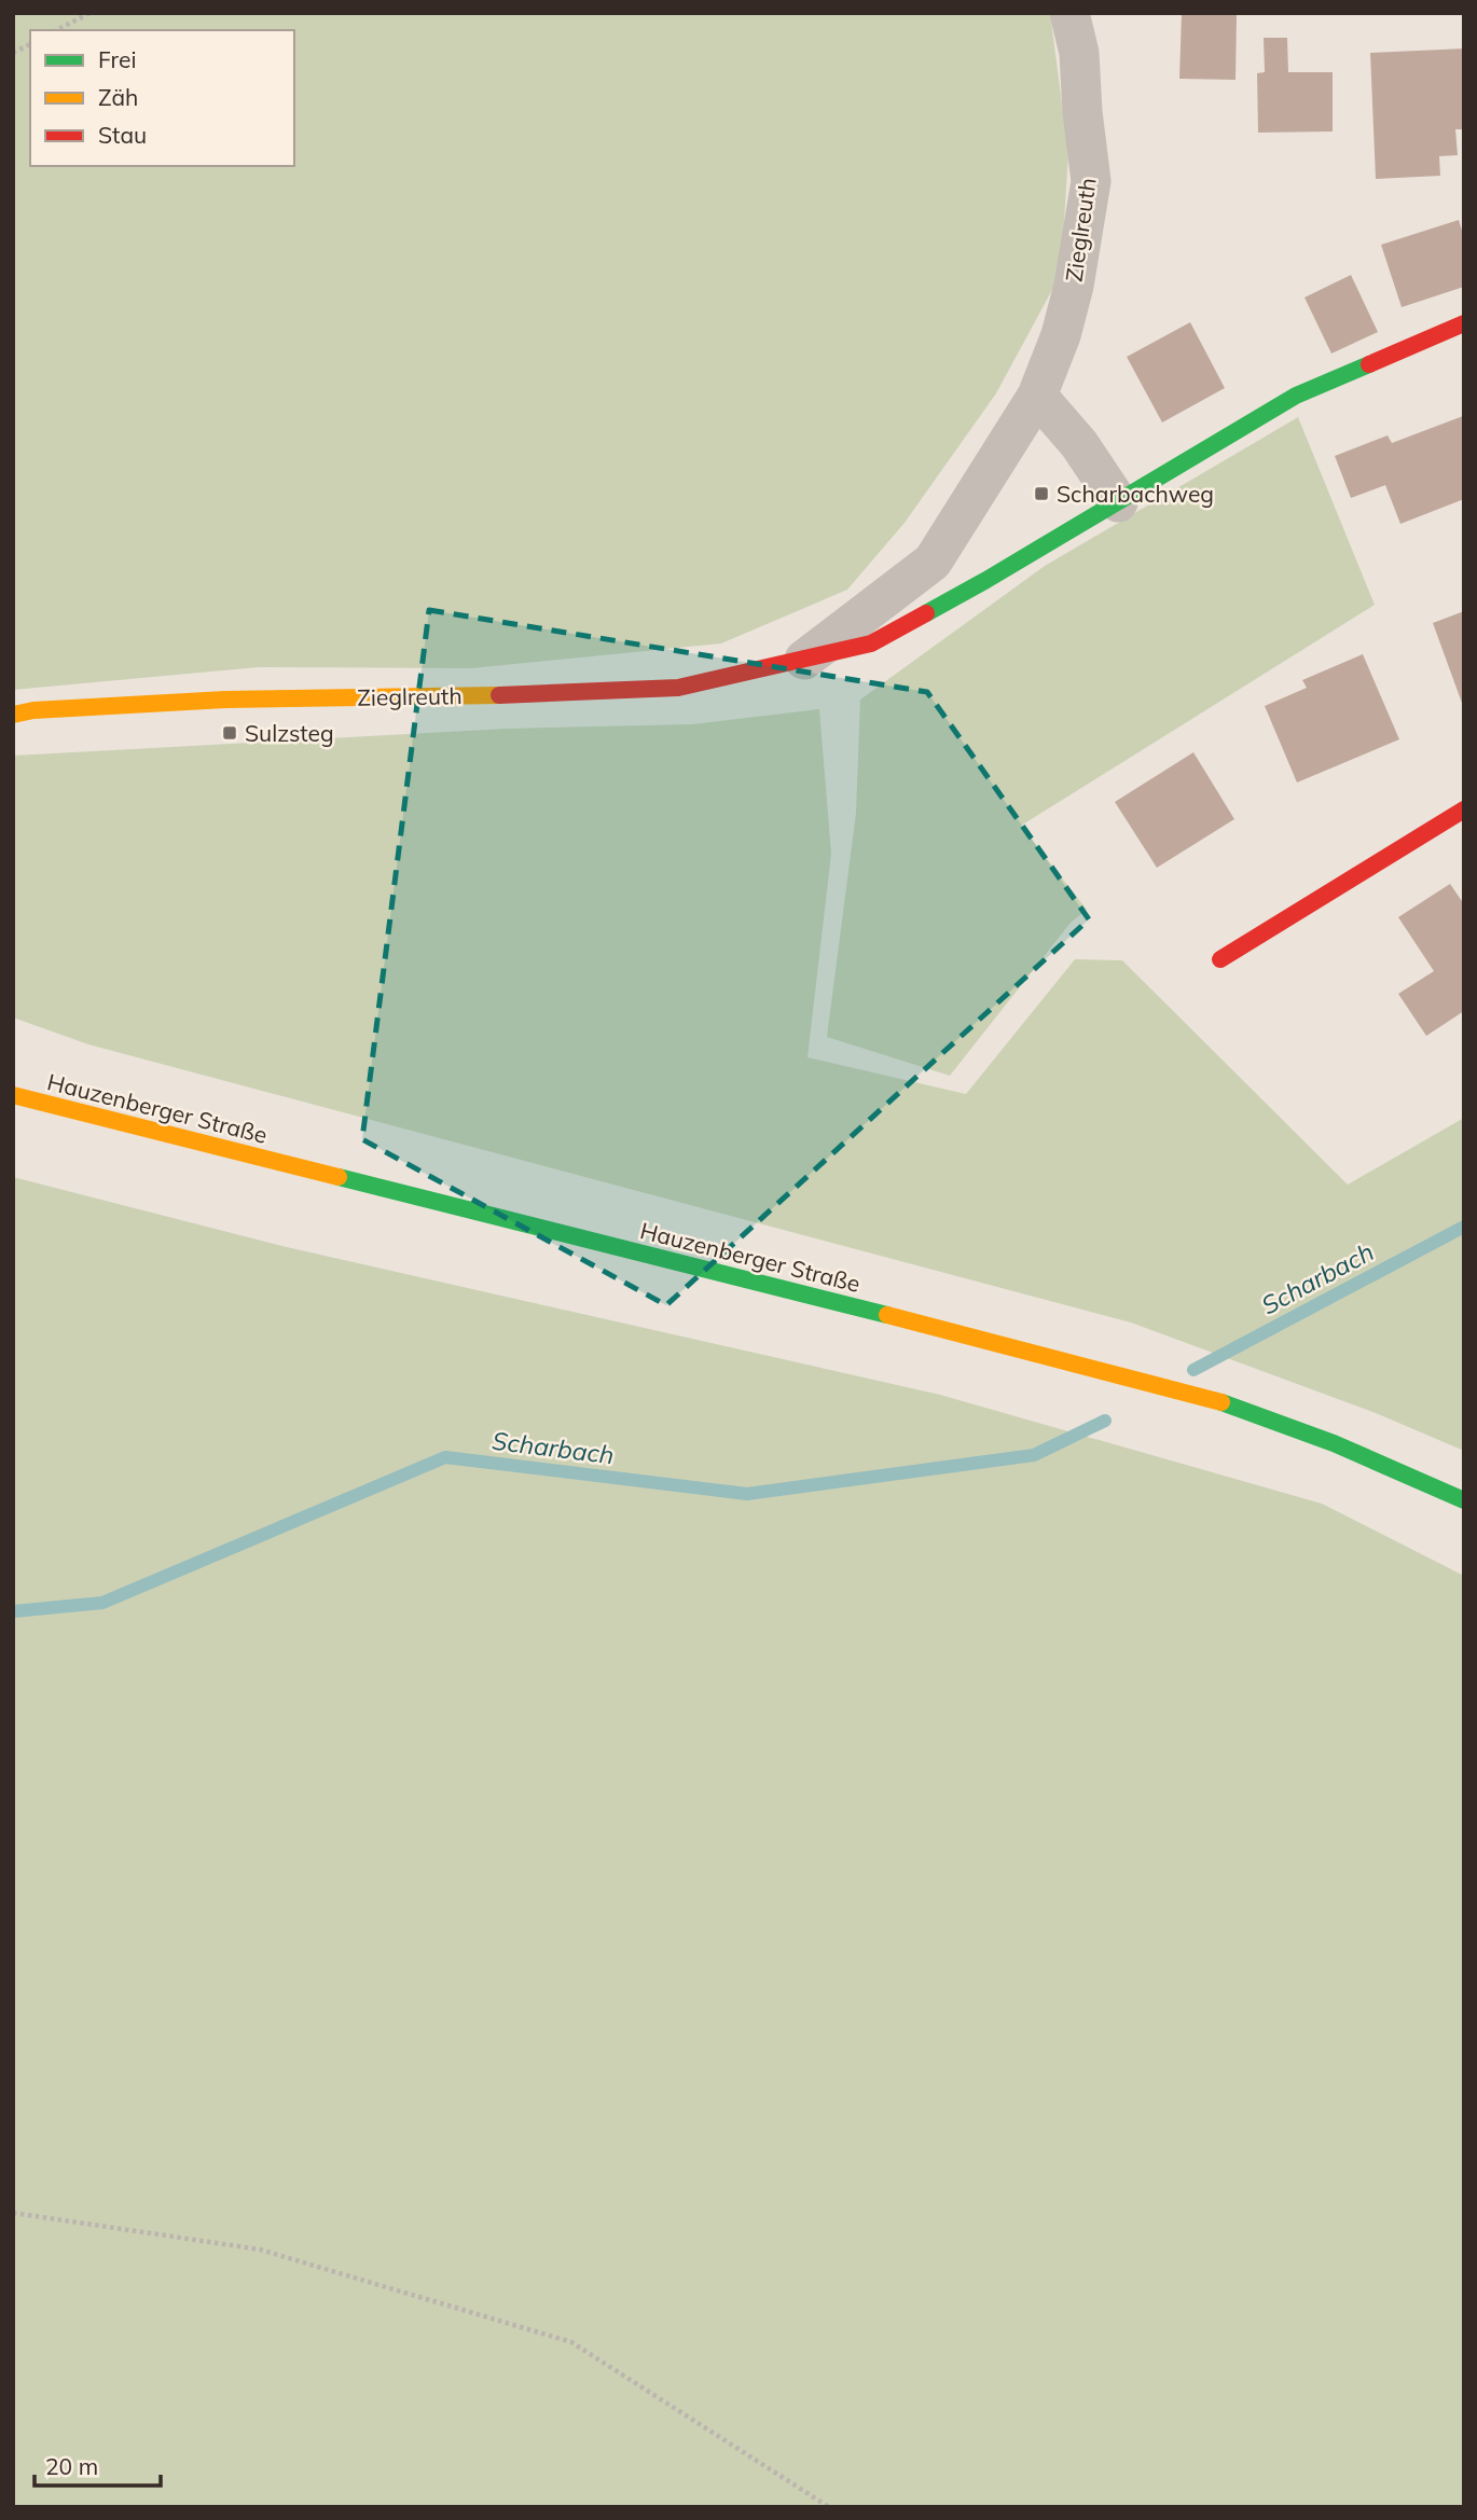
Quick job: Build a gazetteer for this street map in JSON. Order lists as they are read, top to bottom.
{
  "streets": {
    "street": ["Zieglreuth", "Hauzenberger Straße"]
  },
  "water": ["Scharbach"],
  "places": {
    "transit": ["Scharbachweg", "Sulzsteg"]
  },
  "legend": ["Frei", "Zäh", "Stau"],
  "scale_bar": "20 m"
}
